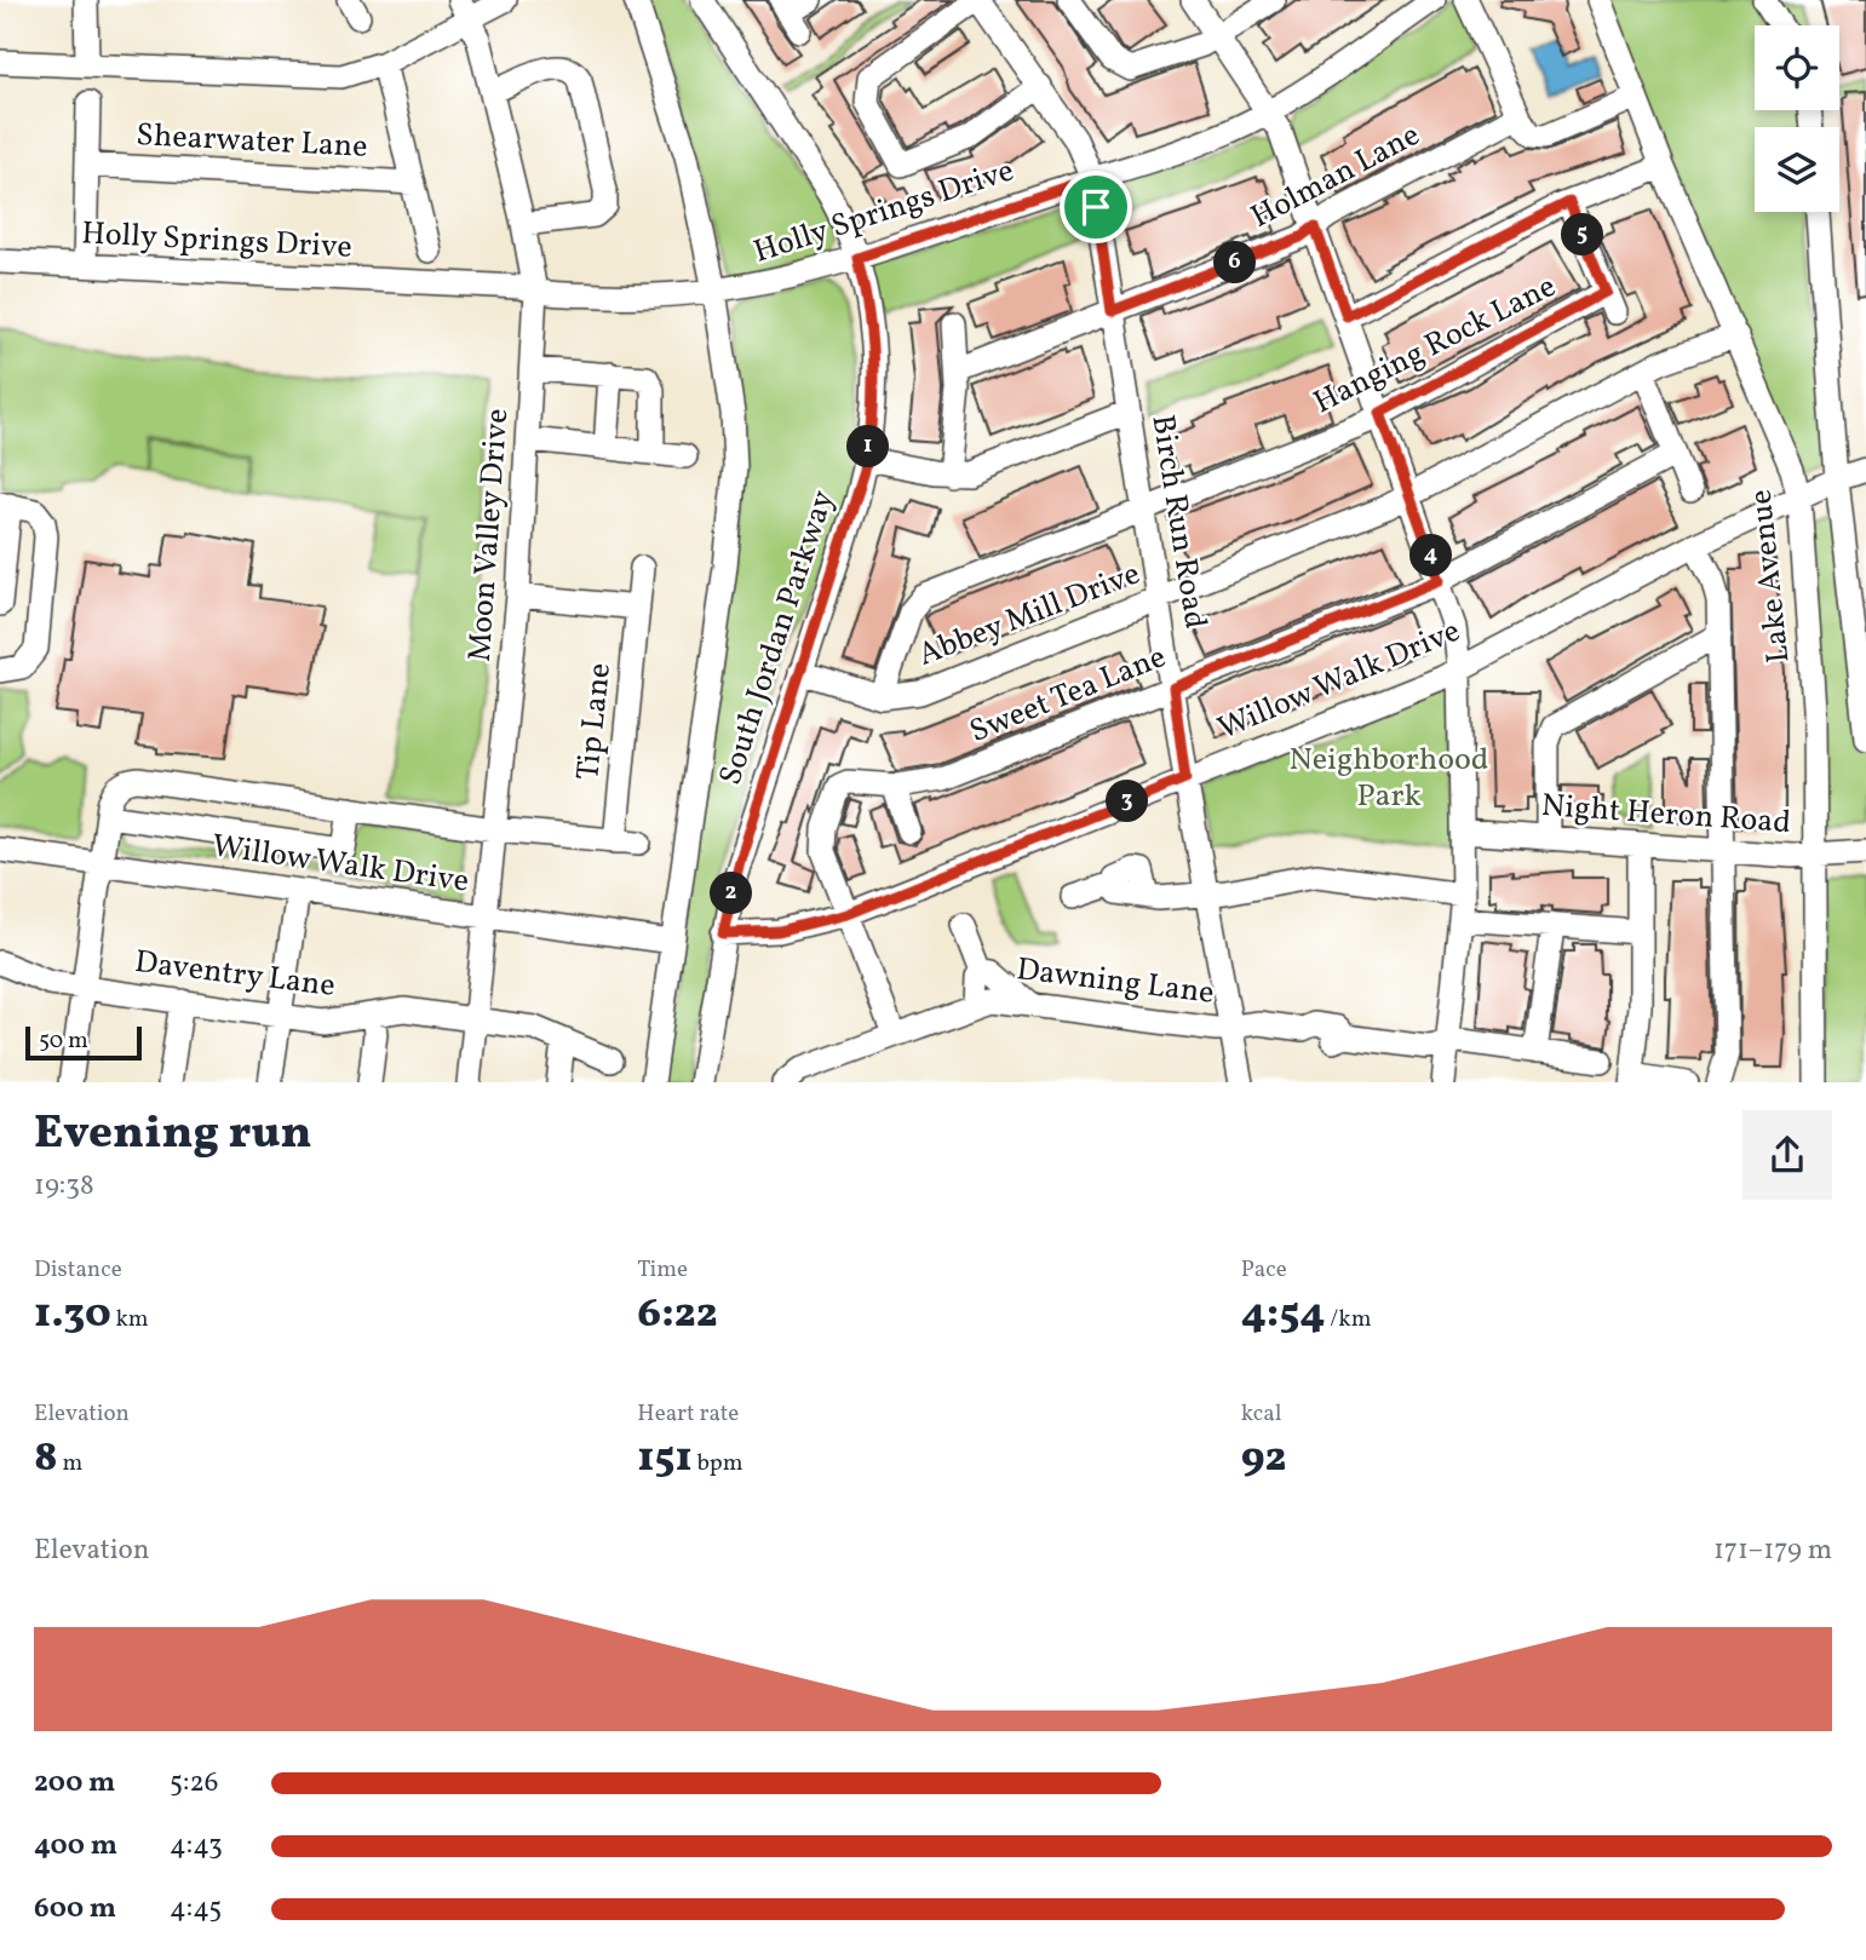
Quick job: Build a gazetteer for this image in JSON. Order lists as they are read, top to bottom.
{
  "streets": {
    "street": [
      "Shearwater Lane",
      "Holman Lane",
      "Holly Springs Drive",
      "Hanging Rock Lane",
      "Birch Run Road",
      "Moon Valley Drive",
      "Lake Avenue",
      "Abbey Mill Drive",
      "South Jordan Parkway",
      "Willow Walk Drive",
      "Sweet Tea Lane",
      "Tip Lane",
      "Night Heron Road",
      "Daventry Lane",
      "Dawning Lane"
    ]
  },
  "crossings": [
    ["Holman Lane", "Birch Run Road"],
    ["Holly Springs Drive", "Birch Run Road"],
    ["Holly Springs Drive", "Moon Valley Drive"],
    ["Holly Springs Drive", "South Jordan Parkway"],
    ["Hanging Rock Lane", "Birch Run Road"],
    ["Hanging Rock Lane", "Abbey Mill Drive"],
    ["Birch Run Road", "Abbey Mill Drive"],
    ["Birch Run Road", "Willow Walk Drive"],
    ["Birch Run Road", "Sweet Tea Lane"],
    ["Birch Run Road", "Dawning Lane"],
    ["Moon Valley Drive", "Willow Walk Drive"],
    ["Moon Valley Drive", "Daventry Lane"],
    ["Lake Avenue", "Abbey Mill Drive"],
    ["Lake Avenue", "Willow Walk Drive"],
    ["Lake Avenue", "Night Heron Road"],
    ["Abbey Mill Drive", "South Jordan Parkway"],
    ["South Jordan Parkway", "Willow Walk Drive"],
    ["Willow Walk Drive", "Sweet Tea Lane"]
  ],
  "parks": ["Neighborhood Park"],
  "scale_bar": "50 m",
  "page": {
    "pins": [
      "5",
      "6",
      "1",
      "4",
      "3",
      "2"
    ],
    "scale": "50 m",
    "heading": ["Evening run", "19:38"],
    "stats": [
      ["Distance", "1.30 km"],
      ["Time", "6:22"],
      ["Pace", "4:54 /km"],
      ["Elevation", "8 m"],
      ["Heart rate", "151 bpm"],
      ["kcal", "92"]
    ],
    "chart": ["Elevation", "171–179 m"],
    "list": [
      {
        "name": "200 m",
        "note": "5:26"
      },
      {
        "name": "400 m",
        "note": "4:43"
      },
      {
        "name": "600 m",
        "note": "4:45"
      }
    ]
  }
}
